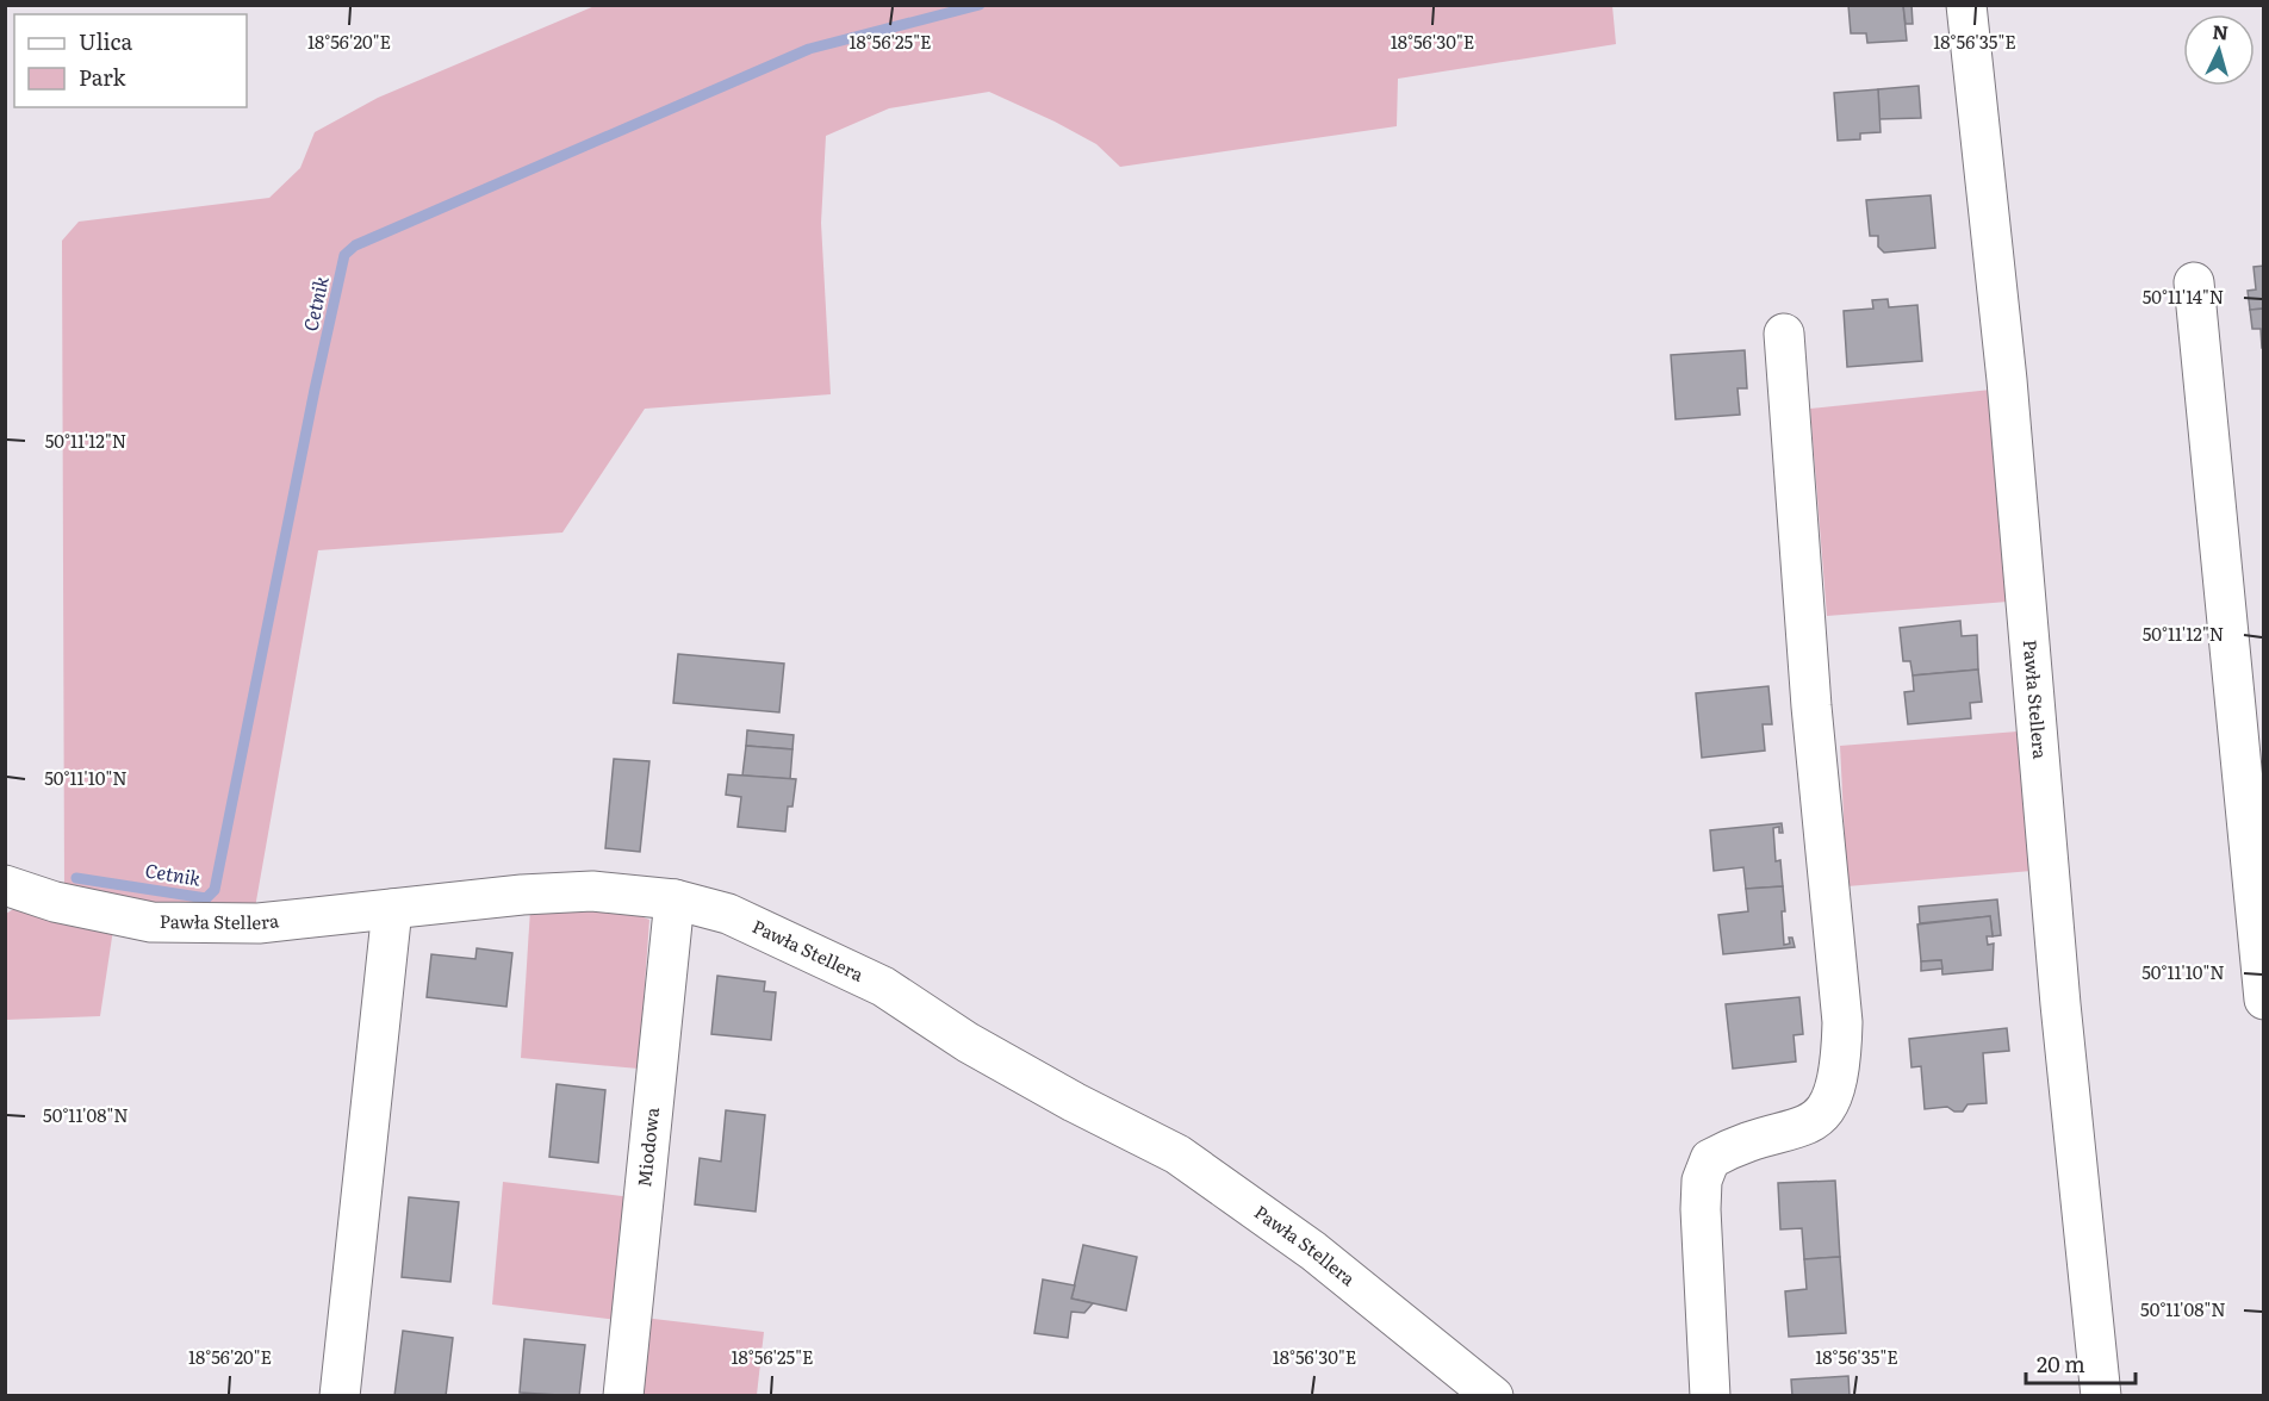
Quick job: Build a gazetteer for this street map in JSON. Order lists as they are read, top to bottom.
{
  "streets": {
    "street": ["Pawła Stellera", "Miodowa"]
  },
  "crossings": [
    ["Pawła Stellera", "Miodowa"]
  ],
  "water": ["Cetnik"],
  "legend": ["Ulica", "Park"],
  "scale_bar": "20 m",
  "north": "top",
  "coordinates": [
    "18°56'20\"E",
    "18°56'25\"E",
    "18°56'30\"E",
    "18°56'35\"E",
    "50°11'14\"N",
    "50°11'12\"N",
    "50°11'10\"N",
    "50°11'08\"N"
  ]
}
